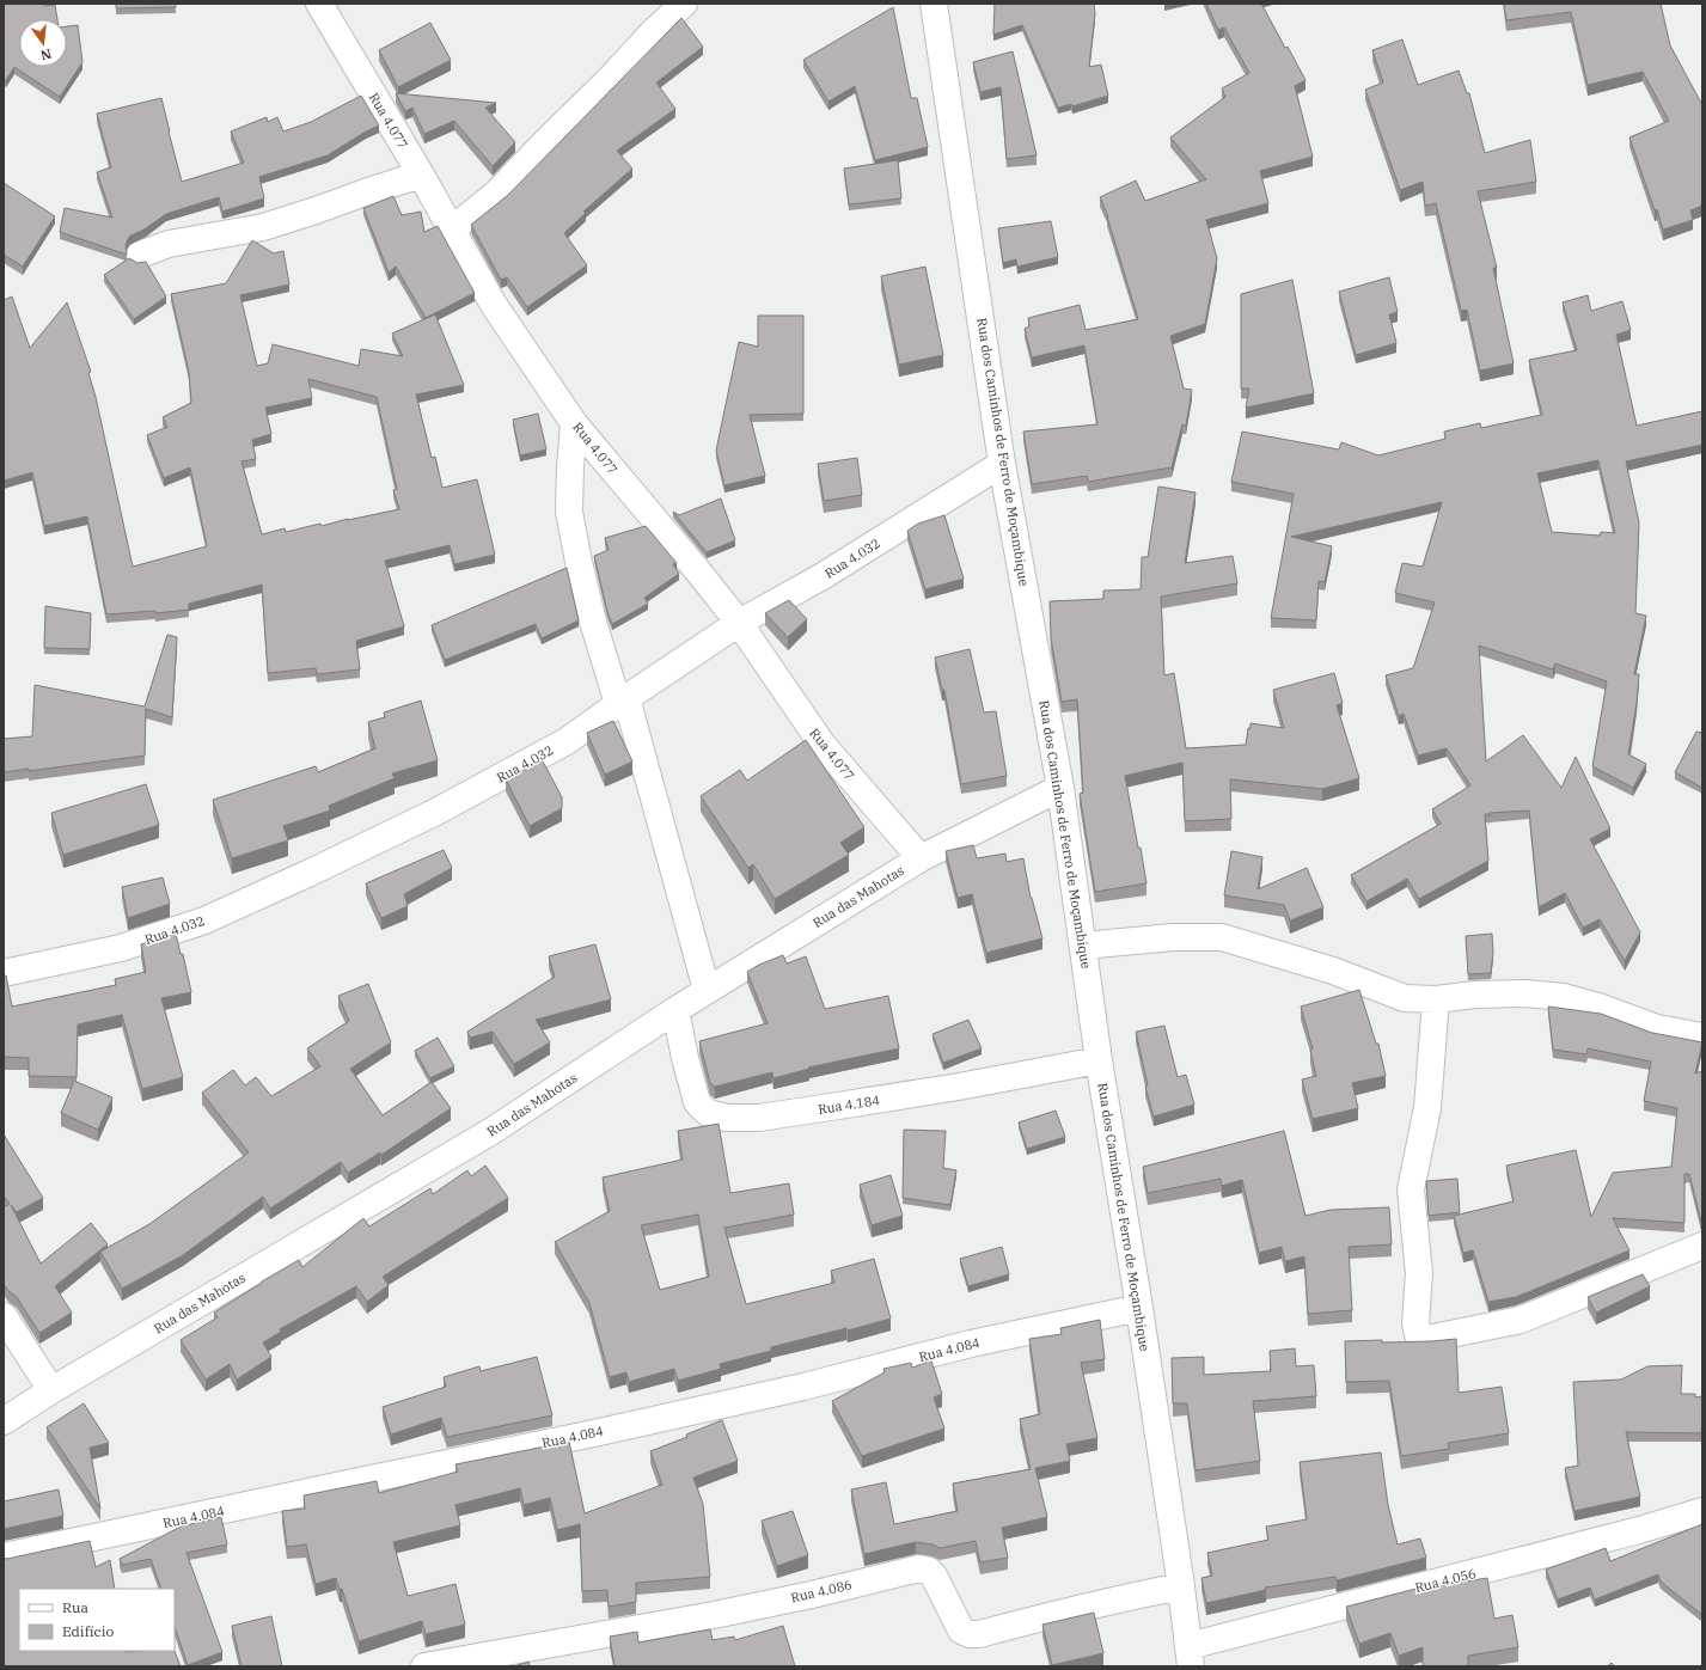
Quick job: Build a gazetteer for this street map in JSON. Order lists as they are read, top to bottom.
{
  "streets": {
    "street": [
      "Rua 4.077",
      "Rua dos Caminhos de Ferro de Moçambique",
      "Rua 4.032",
      "Rua das Mahotas",
      "Rua 4.184",
      "Rua 4.084",
      "Rua 4.056",
      "Rua 4.086"
    ]
  },
  "crossings": [
    ["Rua 4.077", "Rua 4.032"],
    ["Rua 4.077", "Rua das Mahotas"],
    ["Rua dos Caminhos de Ferro de Moçambique", "Rua 4.032"],
    ["Rua dos Caminhos de Ferro de Moçambique", "Rua das Mahotas"],
    ["Rua dos Caminhos de Ferro de Moçambique", "Rua 4.184"],
    ["Rua dos Caminhos de Ferro de Moçambique", "Rua 4.084"],
    ["Rua dos Caminhos de Ferro de Moçambique", "Rua 4.056"],
    ["Rua dos Caminhos de Ferro de Moçambique", "Rua 4.086"],
    ["Rua das Mahotas", "Rua 4.184"]
  ],
  "legend": ["Rua", "Edifício"],
  "north": "bottom"
}
